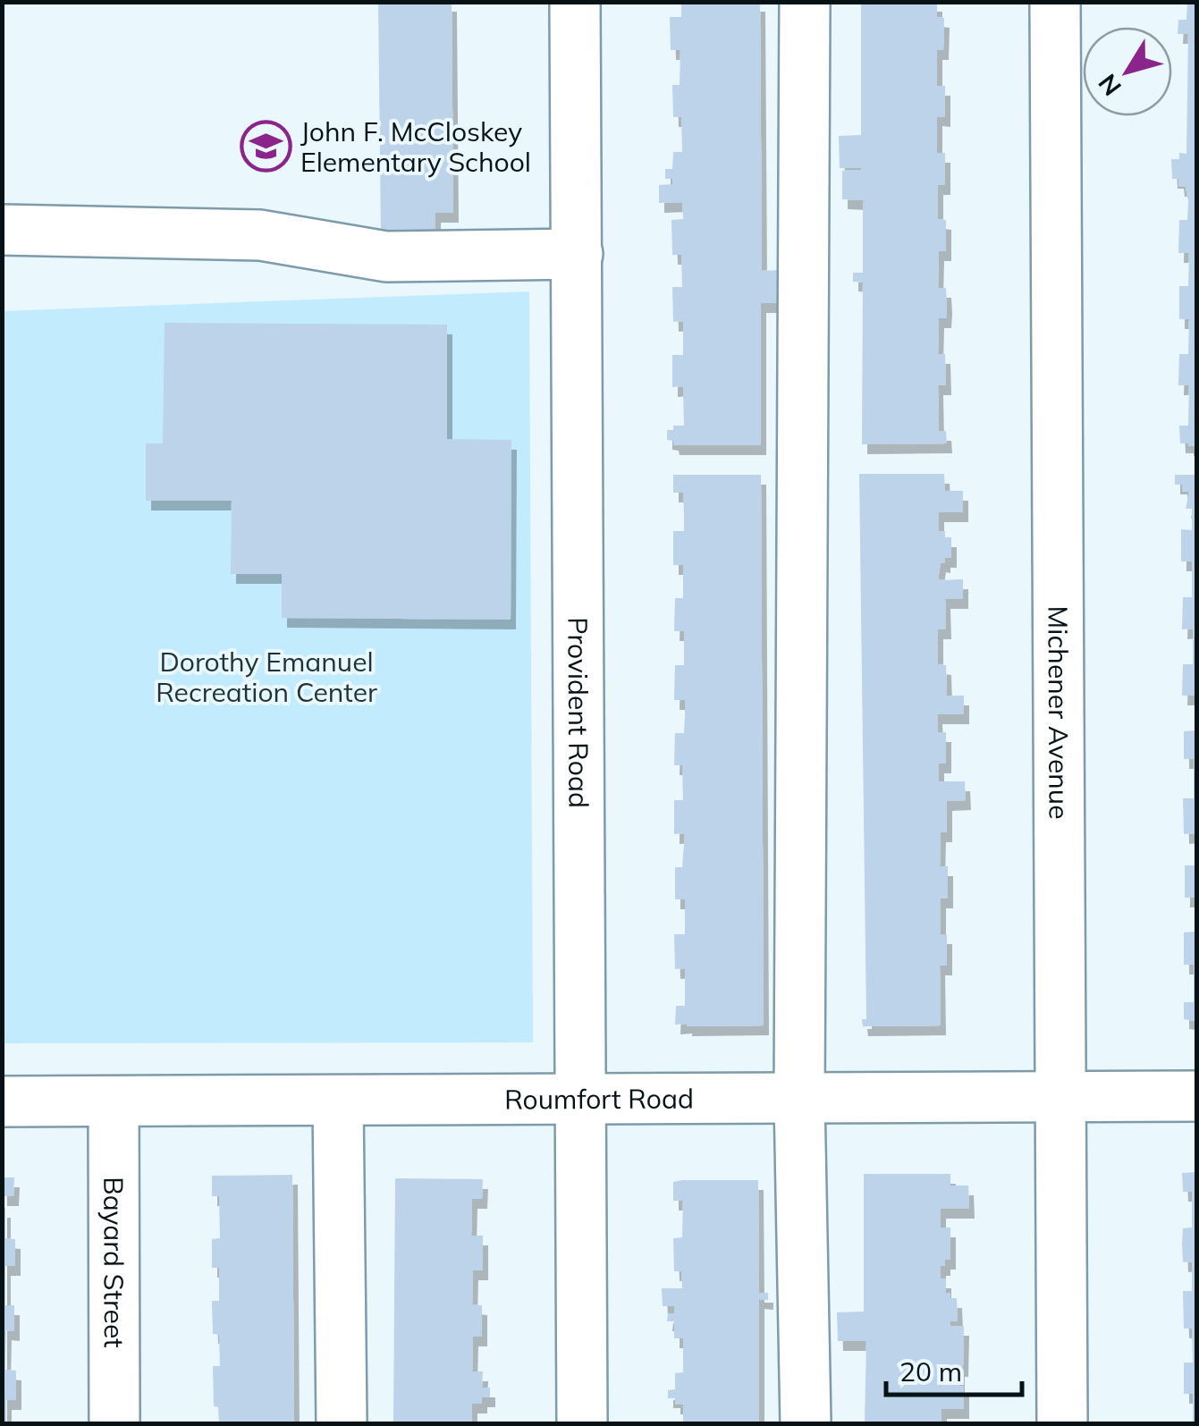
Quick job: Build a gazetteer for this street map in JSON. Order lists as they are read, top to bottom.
{
  "streets": {
    "street": [
      "Provident Road",
      "Michener Avenue",
      "Roumfort Road",
      "Bayard Street"
    ]
  },
  "crossings": [
    ["Provident Road", "Roumfort Road"],
    ["Michener Avenue", "Roumfort Road"],
    ["Roumfort Road", "Bayard Street"]
  ],
  "parks": ["Dorothy Emanuel Recreation Center"],
  "places": {
    "school or university": ["John F. McCloskey Elementary School"]
  },
  "scale_bar": "20 m",
  "north": "bottom left"
}
